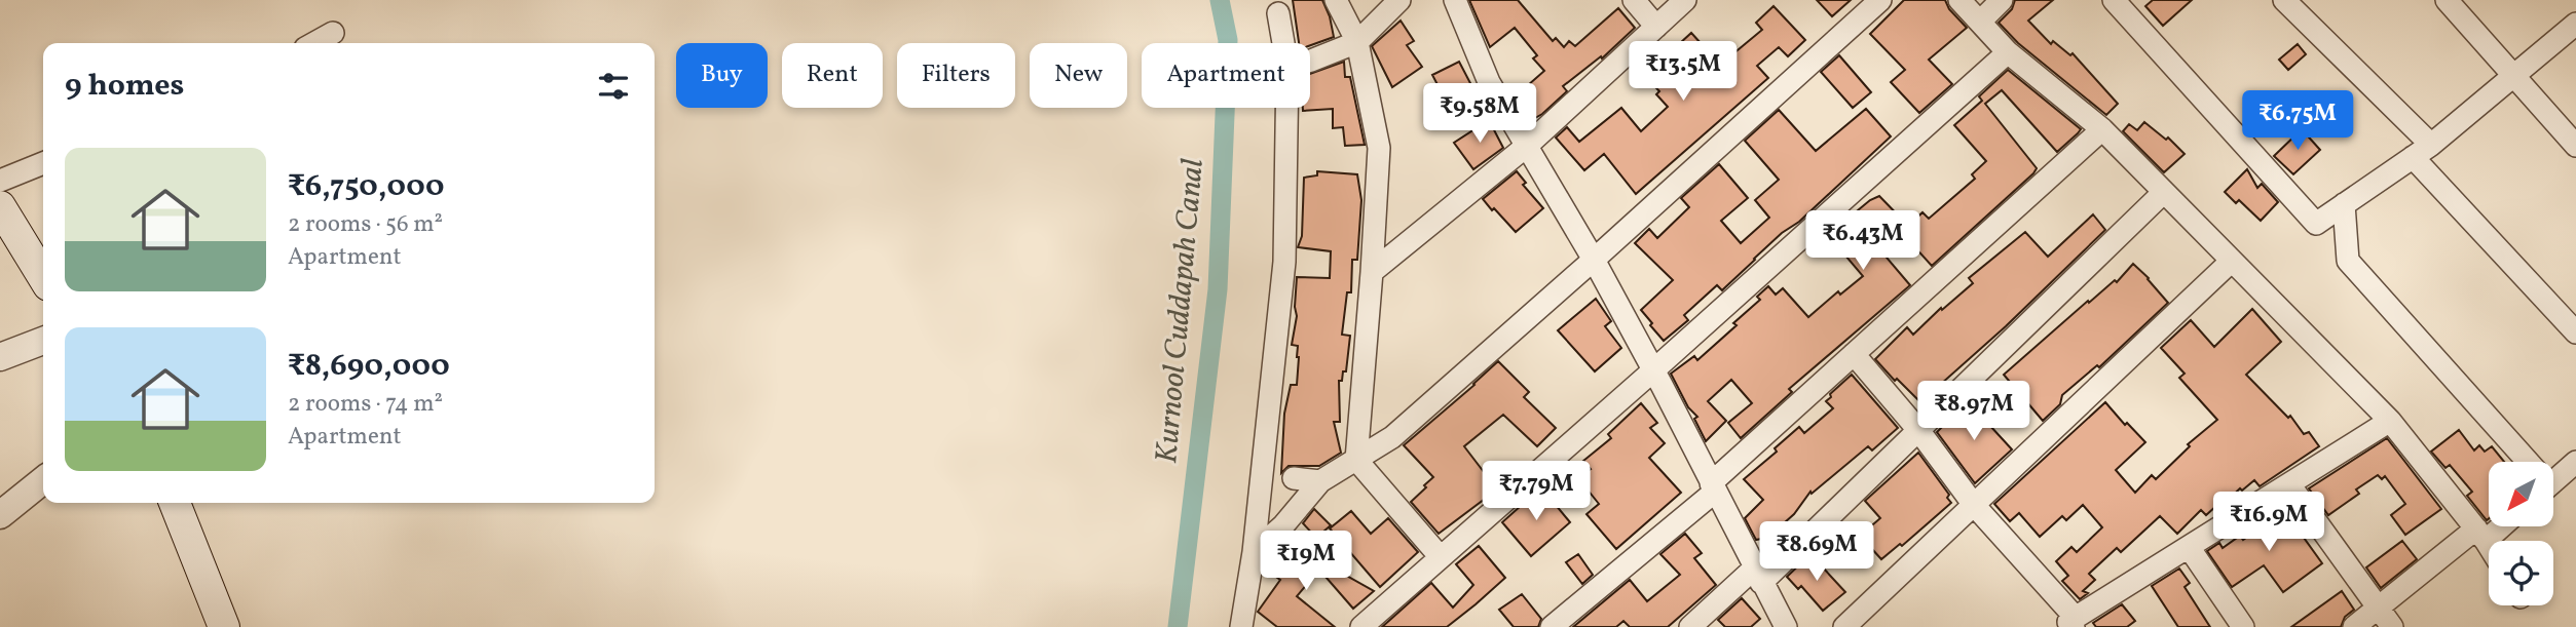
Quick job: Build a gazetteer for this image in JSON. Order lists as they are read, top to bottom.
{
  "water": ["Kurnool Cuddapah Canal"],
  "north": "bottom left",
  "page": {
    "price": [
      "₹13.5M",
      "₹9.58M",
      "₹6.75M",
      "₹6.43M",
      "₹8.97M",
      "₹7.79M",
      "₹16.9M",
      "₹8.69M",
      "₹19M"
    ],
    "chip": [
      "Buy",
      "Rent",
      "Filters",
      "New",
      "Apartment"
    ],
    "heading": "9 homes",
    "list": [
      {
        "name": "₹6,750,000",
        "note": "2 rooms · 56 m² · Apartment"
      },
      {
        "name": "₹8,690,000",
        "note": "2 rooms · 74 m² · Apartment"
      }
    ]
  }
}
